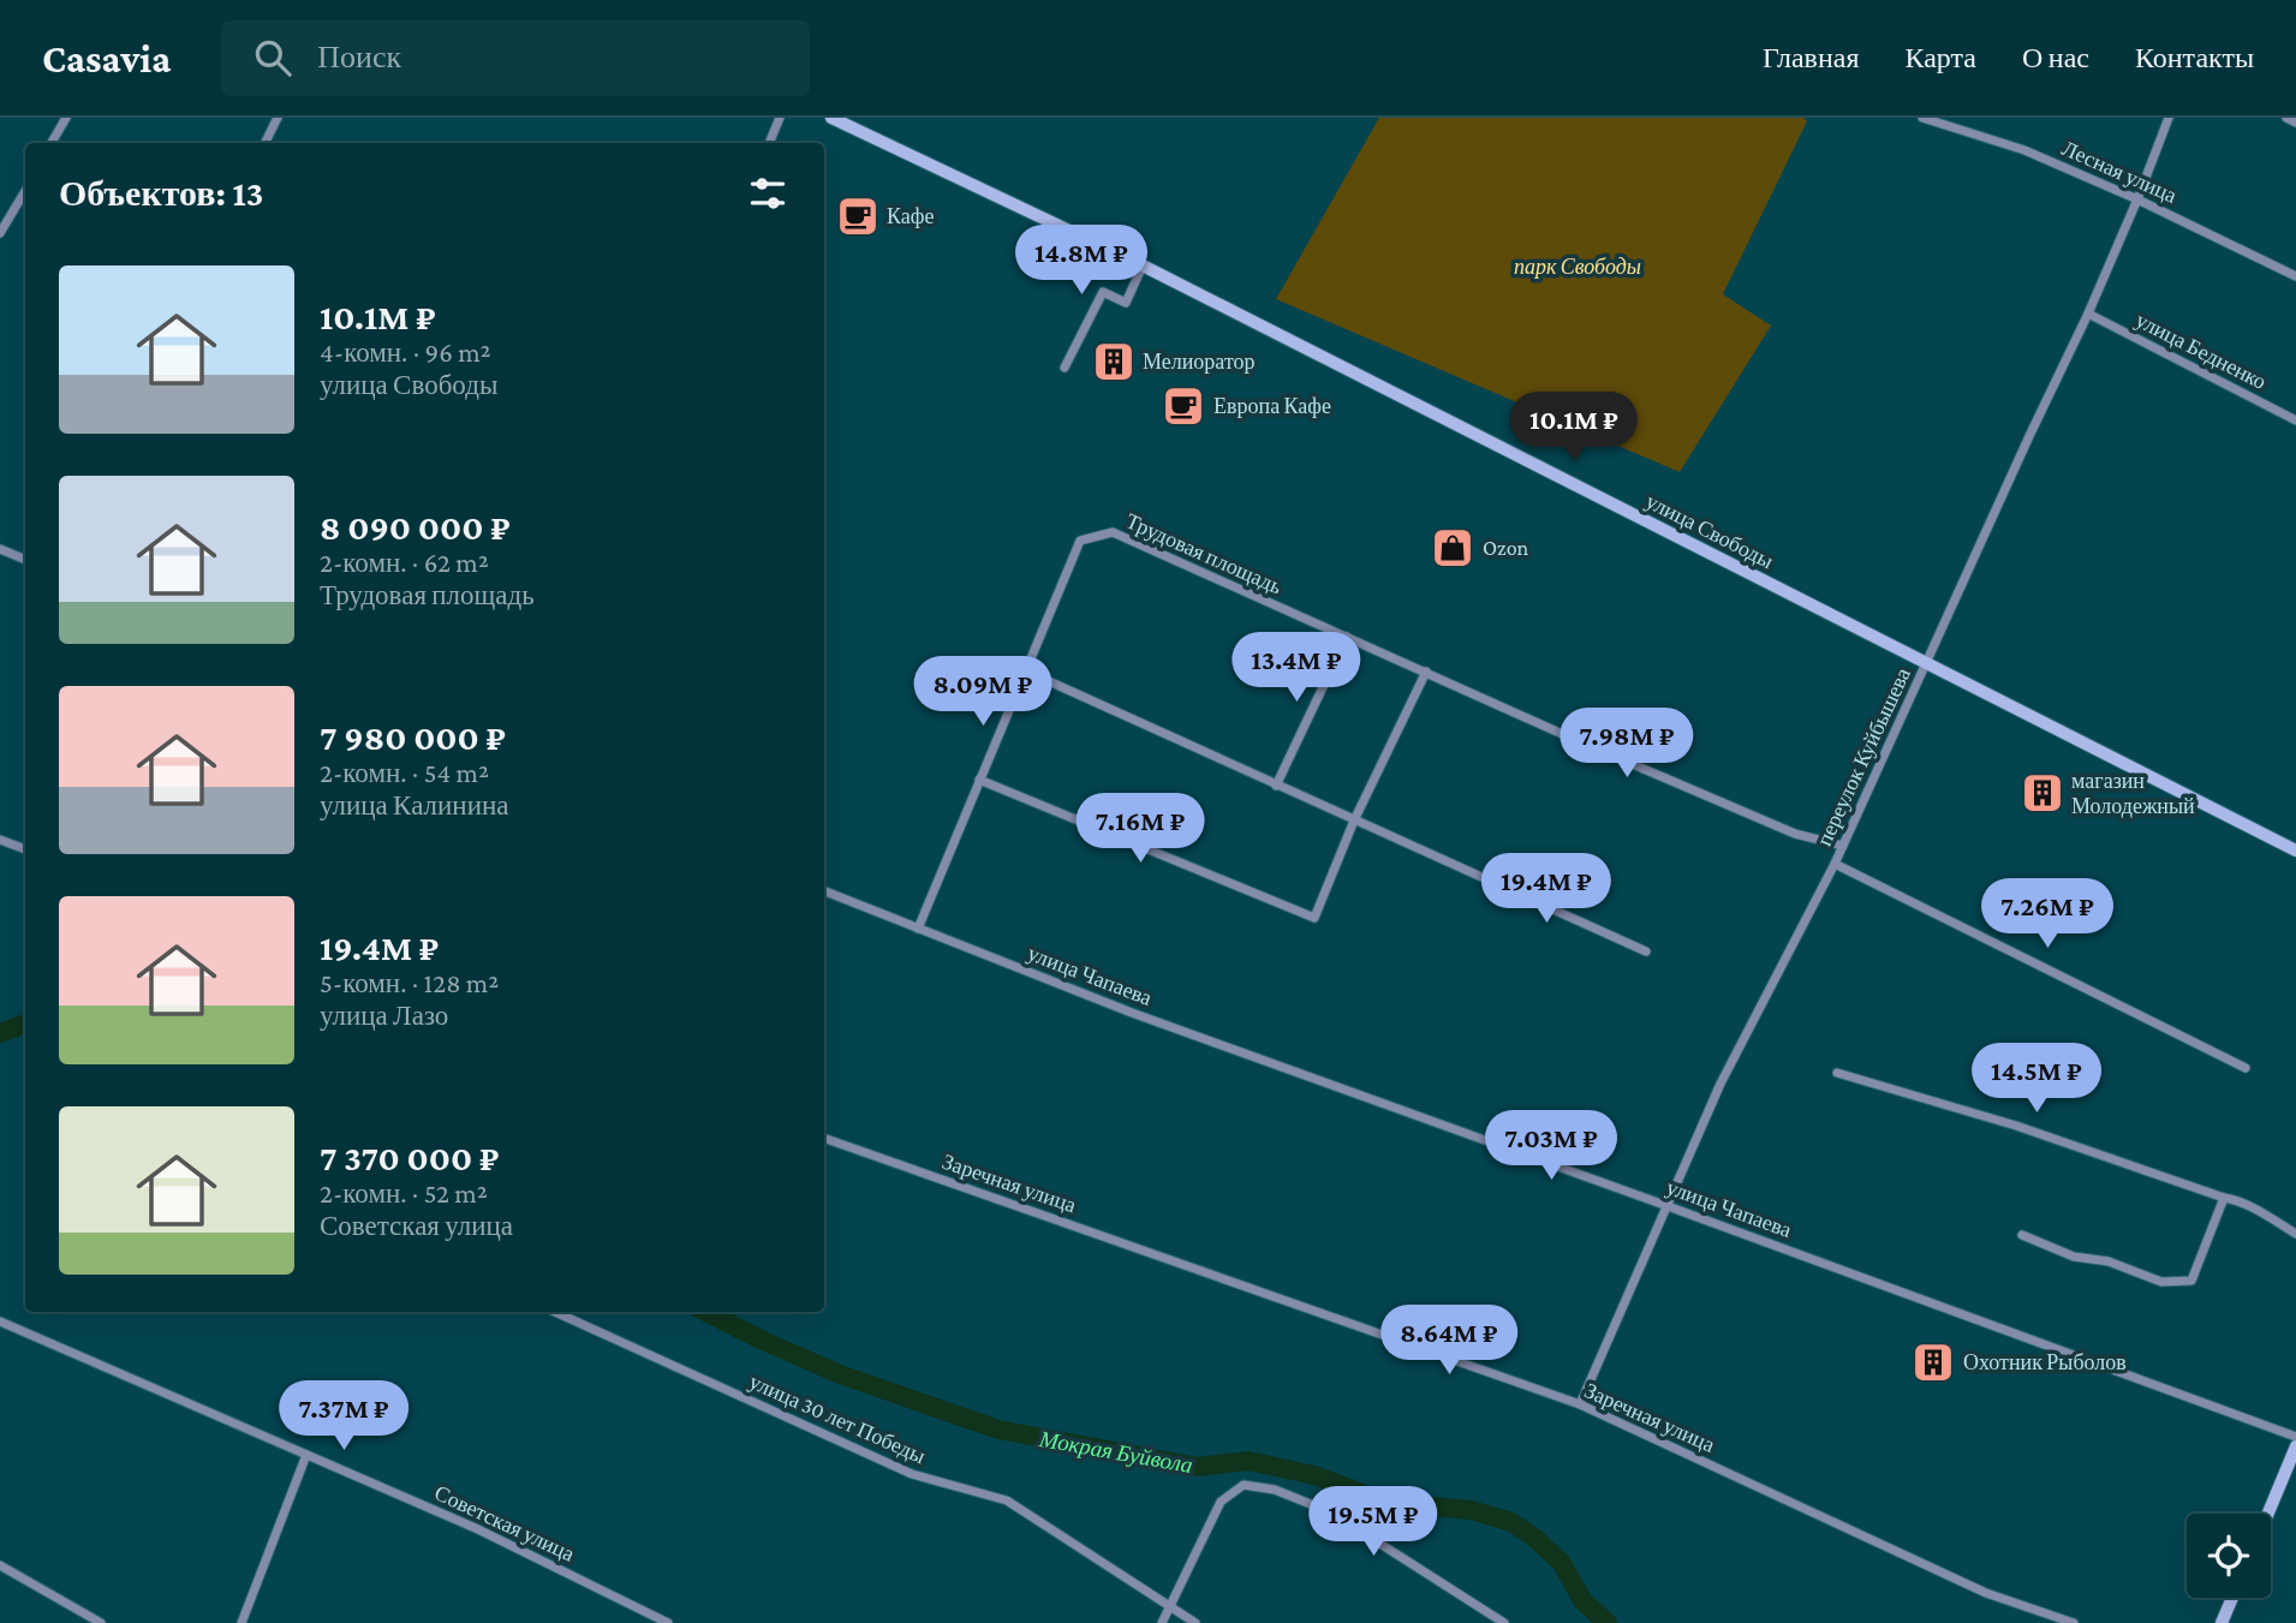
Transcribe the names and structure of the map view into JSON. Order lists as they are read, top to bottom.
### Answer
{
  "streets": {
    "main road": ["улица Свободы"],
    "street": [
      "Лесная улица",
      "улица Бедненко",
      "Трудовая площадь",
      "переулок Куйбышева",
      "улица Чапаева",
      "Заречная улица",
      "улица 30 лет Победы",
      "Советская улица"
    ]
  },
  "crossings": [
    ["Лесная улица", "переулок Куйбышева"],
    ["улица Бедненко", "переулок Куйбышева"],
    ["улица Свободы", "переулок Куйбышева"],
    ["Трудовая площадь", "переулок Куйбышева"],
    ["Трудовая площадь", "улица Чапаева"],
    ["переулок Куйбышева", "улица Чапаева"],
    ["переулок Куйбышева", "Заречная улица"]
  ],
  "water": ["Мокрая Буйвола"],
  "parks": ["парк Свободы"],
  "places": {
    "cafe": ["Кафе", "Европа Кафе"],
    "building": ["Мелиоратор", "магазин Молодежный", "Охотник Рыболов"],
    "shop": ["Ozon"]
  },
  "page": {
    "header": "Casavia",
    "search": "Поиск",
    "nav": [
      "Главная",
      "Карта",
      "О нас",
      "Контакты"
    ],
    "heading": "Объектов: 13",
    "price": [
      "14.8M ₽",
      "10.1M ₽",
      "13.4M ₽",
      "8.09M ₽",
      "7.98M ₽",
      "7.16M ₽",
      "19.4M ₽",
      "7.26M ₽",
      "14.5M ₽",
      "7.03M ₽",
      "8.64M ₽",
      "7.37M ₽",
      "19.5M ₽"
    ],
    "list": [
      {
        "name": "10.1M ₽",
        "note": "4-комн. · 96 m² · улица Свободы"
      },
      {
        "name": "8 090 000 ₽",
        "note": "2-комн. · 62 m² · Трудовая площадь"
      },
      {
        "name": "7 980 000 ₽",
        "note": "2-комн. · 54 m² · улица Калинина"
      },
      {
        "name": "19.4M ₽",
        "note": "5-комн. · 128 m² · улица Лазо"
      },
      {
        "name": "7 370 000 ₽",
        "note": "2-комн. · 52 m² · Советская улица"
      }
    ]
  }
}
